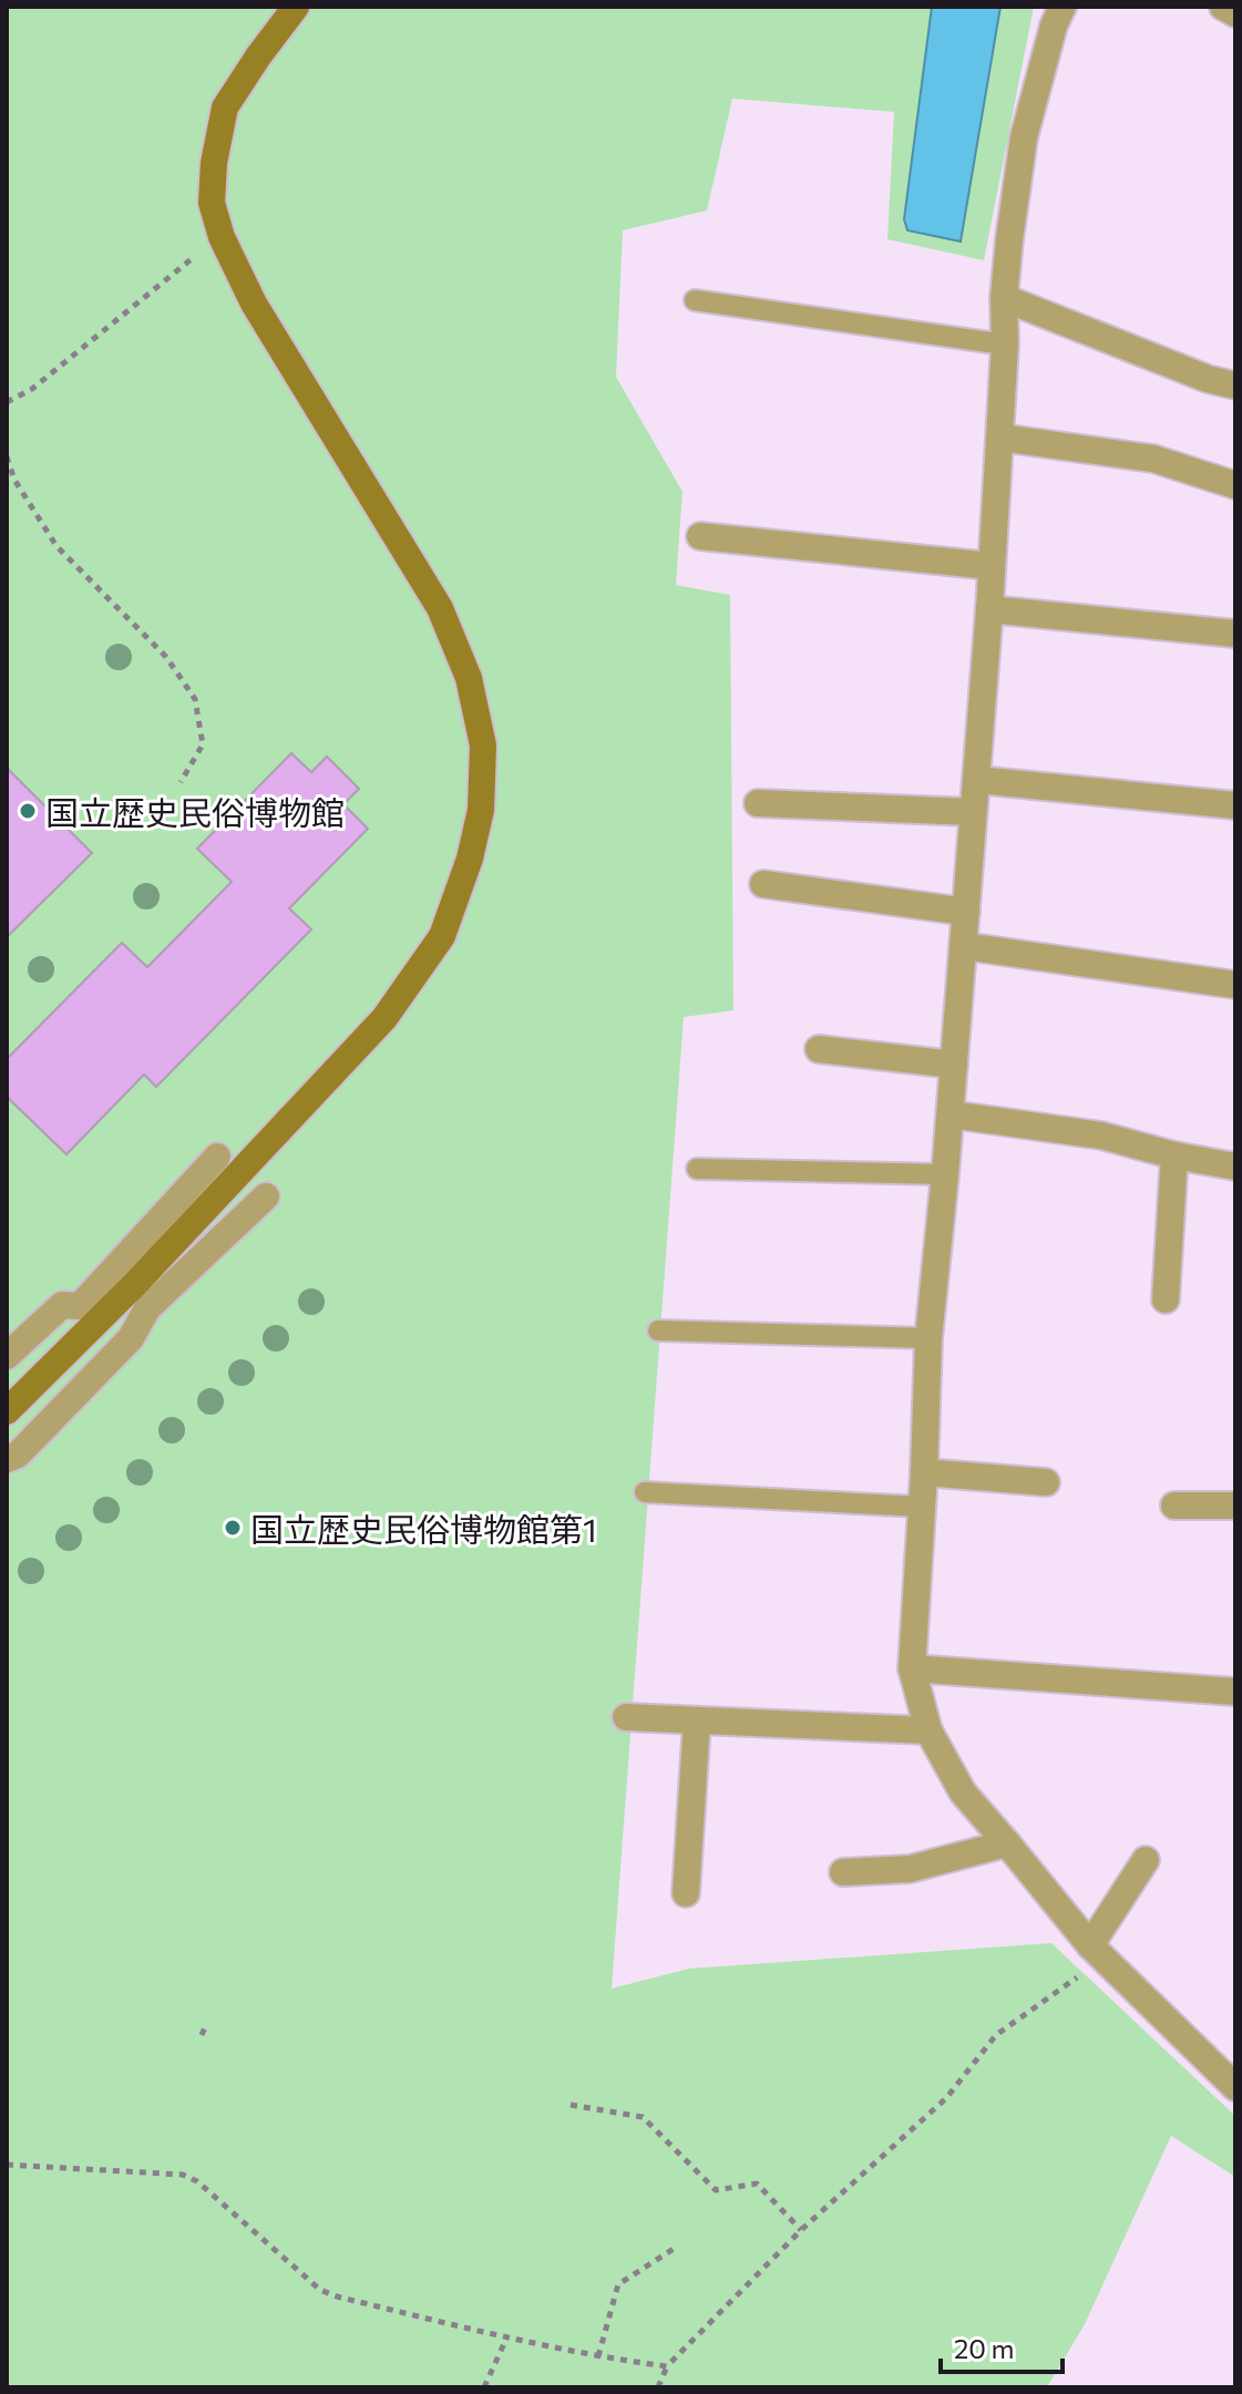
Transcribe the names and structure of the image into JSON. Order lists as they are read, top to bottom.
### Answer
{
  "places": ["国立歴史民俗博物館", "国立歴史民俗博物館第1"],
  "scale_bar": "20 m"
}
